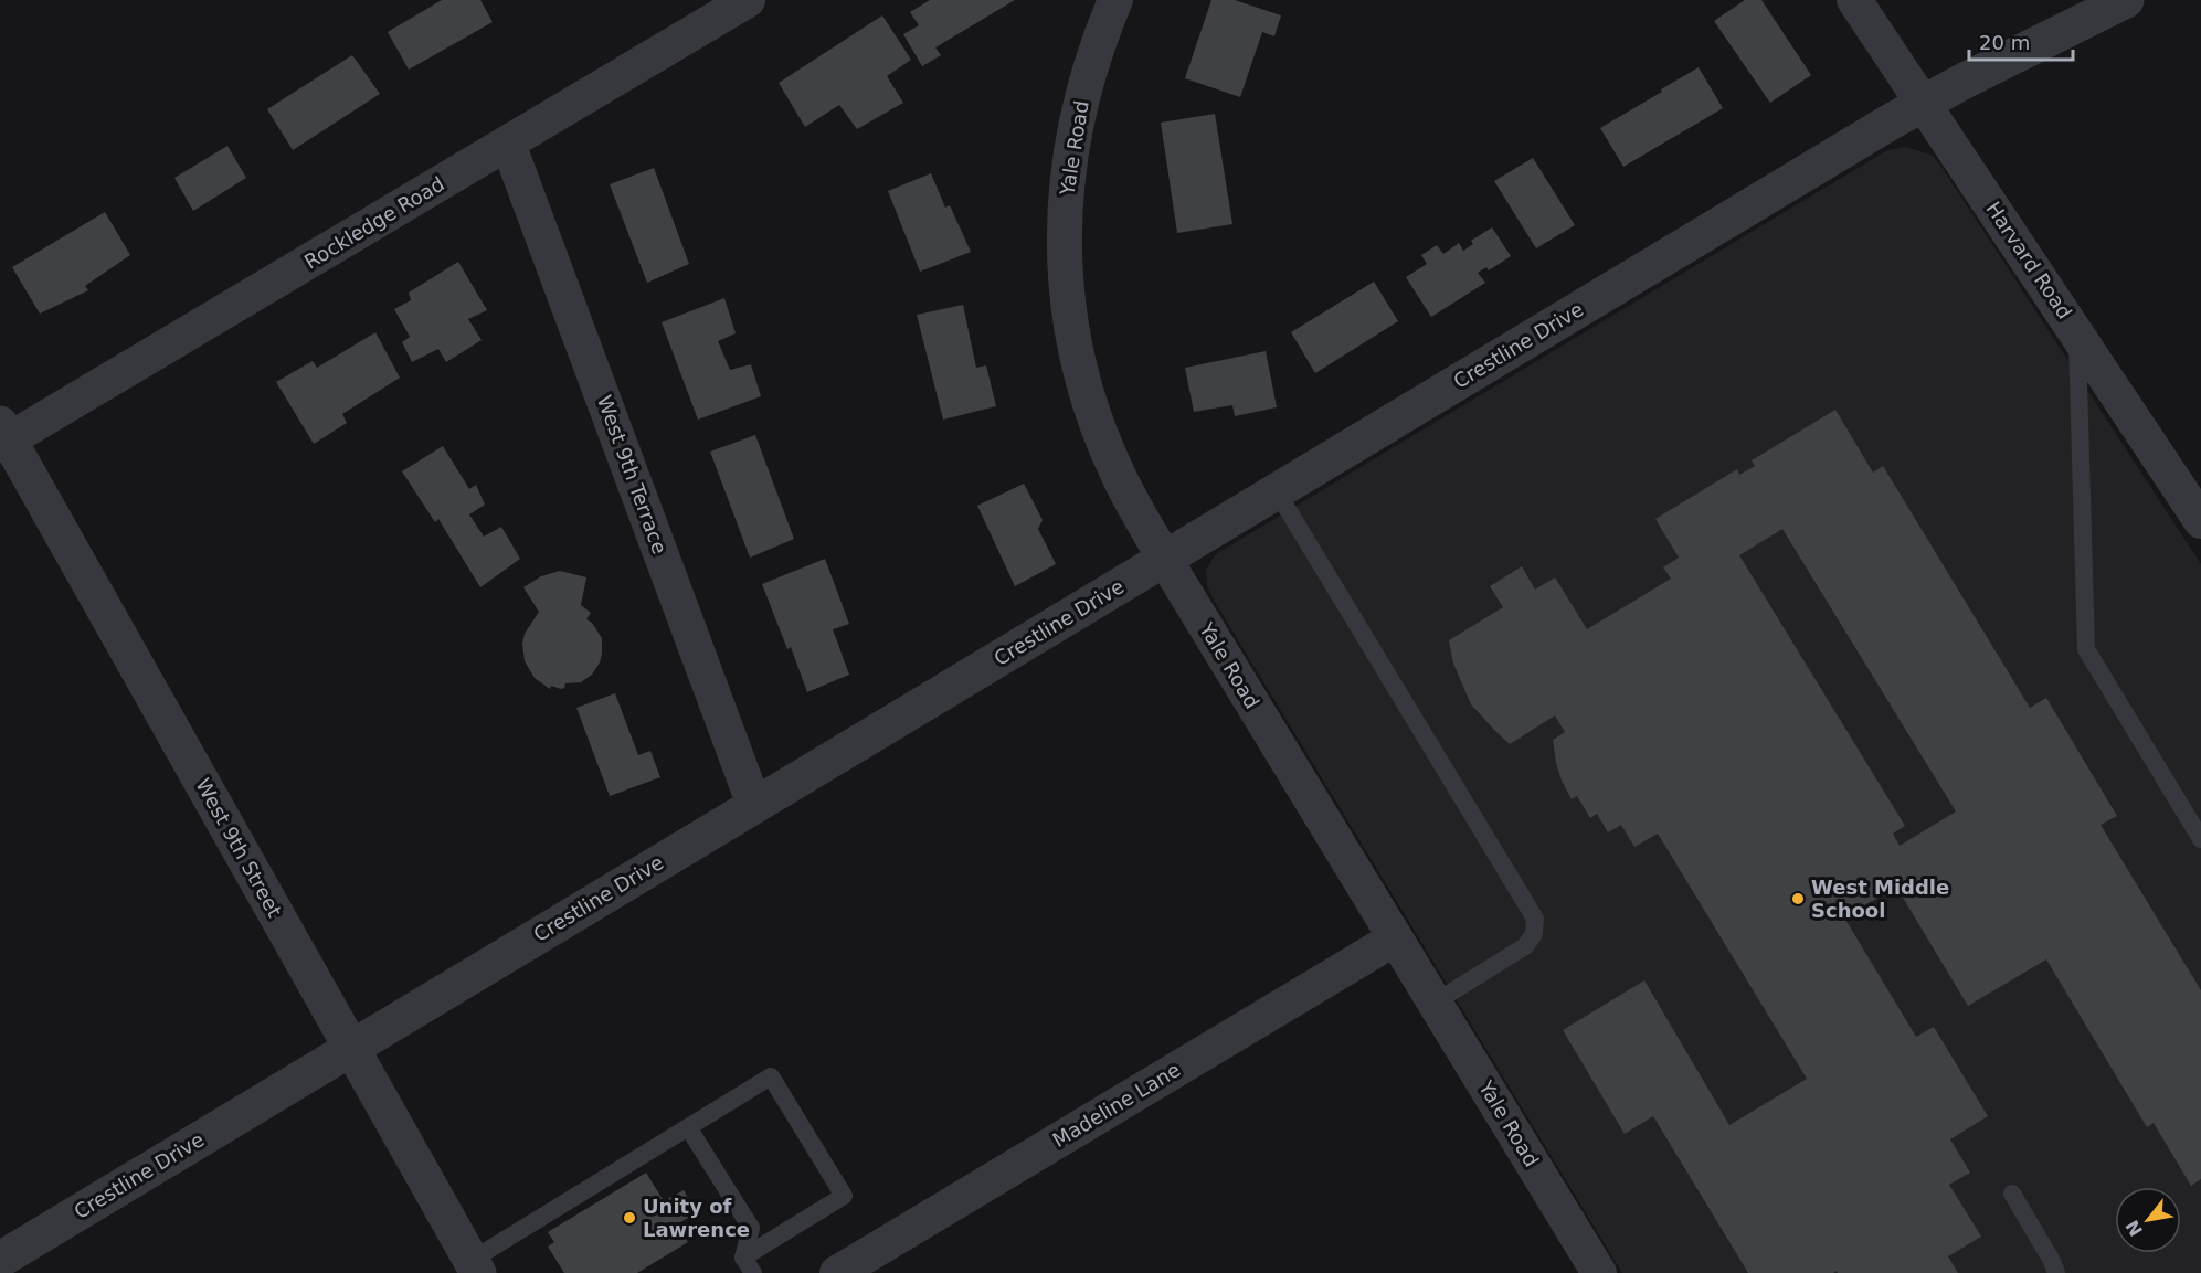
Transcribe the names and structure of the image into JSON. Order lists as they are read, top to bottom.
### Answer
{
  "streets": {
    "street": [
      "Yale Road",
      "Rockledge Road",
      "Harvard Road",
      "Crestline Drive",
      "West 9th Terrace",
      "West 9th Street",
      "Madeline Lane"
    ]
  },
  "crossings": [
    ["Yale Road", "Crestline Drive"],
    ["Yale Road", "Madeline Lane"],
    ["Rockledge Road", "West 9th Terrace"],
    ["Rockledge Road", "West 9th Street"],
    ["Harvard Road", "Crestline Drive"],
    ["Crestline Drive", "West 9th Terrace"],
    ["Crestline Drive", "West 9th Street"]
  ],
  "places": ["West Middle School", "Unity of Lawrence"],
  "scale_bar": "20 m",
  "north": "bottom left"
}
